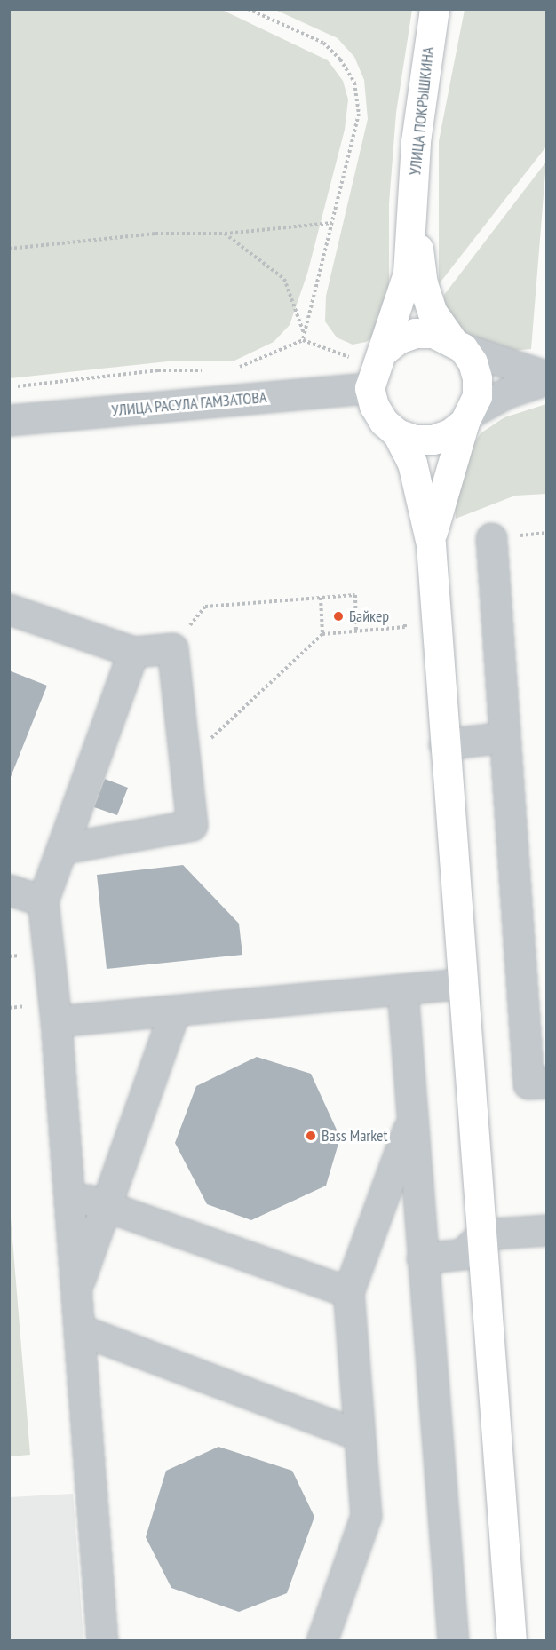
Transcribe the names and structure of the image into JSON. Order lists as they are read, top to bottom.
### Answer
{
  "streets": {
    "main road": ["УЛИЦА ПОКРЫШКИНА"],
    "street": ["УЛИЦА РАСУЛА ГАМЗАТОВА"]
  },
  "crossings": [
    ["УЛИЦА ПОКРЫШКИНА", "УЛИЦА РАСУЛА ГАМЗАТОВА"]
  ],
  "places": ["Байкер", "Bass Market"]
}
